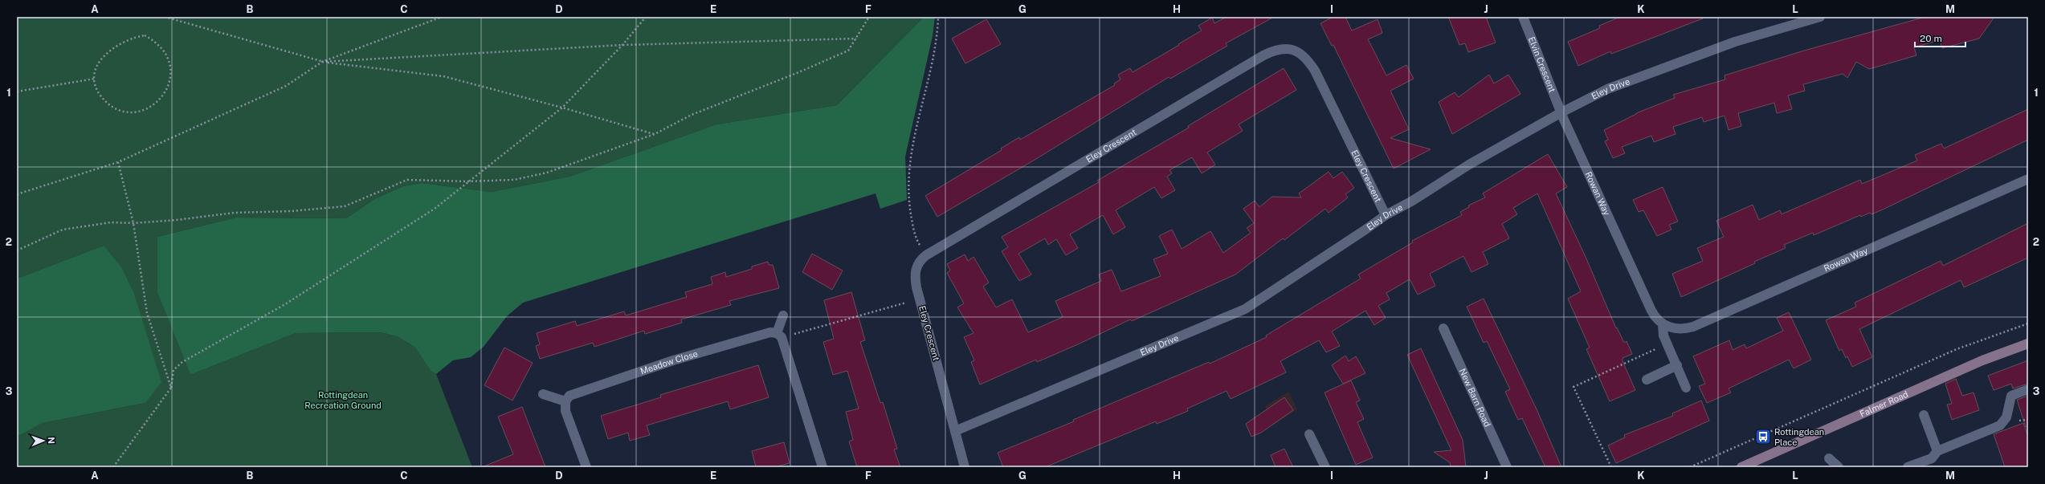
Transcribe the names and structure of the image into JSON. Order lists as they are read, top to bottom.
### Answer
{
  "streets": {
    "main road": ["Falmer Road"],
    "street": [
      "Elvin Crescent",
      "Eley Drive",
      "Eley Crescent",
      "Rowan Way",
      "Meadow Close",
      "New Barn Road"
    ]
  },
  "crossings": [
    ["Elvin Crescent", "Eley Drive"],
    ["Elvin Crescent", "Rowan Way"],
    ["Eley Drive", "Eley Crescent"],
    ["Eley Drive", "Rowan Way"]
  ],
  "parks": ["Rottingdean Recreation Ground"],
  "places": {
    "bus stop": ["Rottingdean Place"]
  },
  "scale_bar": "20 m",
  "north": "right",
  "grid": {
    "columns": [
      "A",
      "B",
      "C",
      "D",
      "E",
      "F",
      "G",
      "H",
      "I",
      "J",
      "K",
      "L",
      "M"
    ],
    "rows": ["1", "2", "3"]
  }
}
